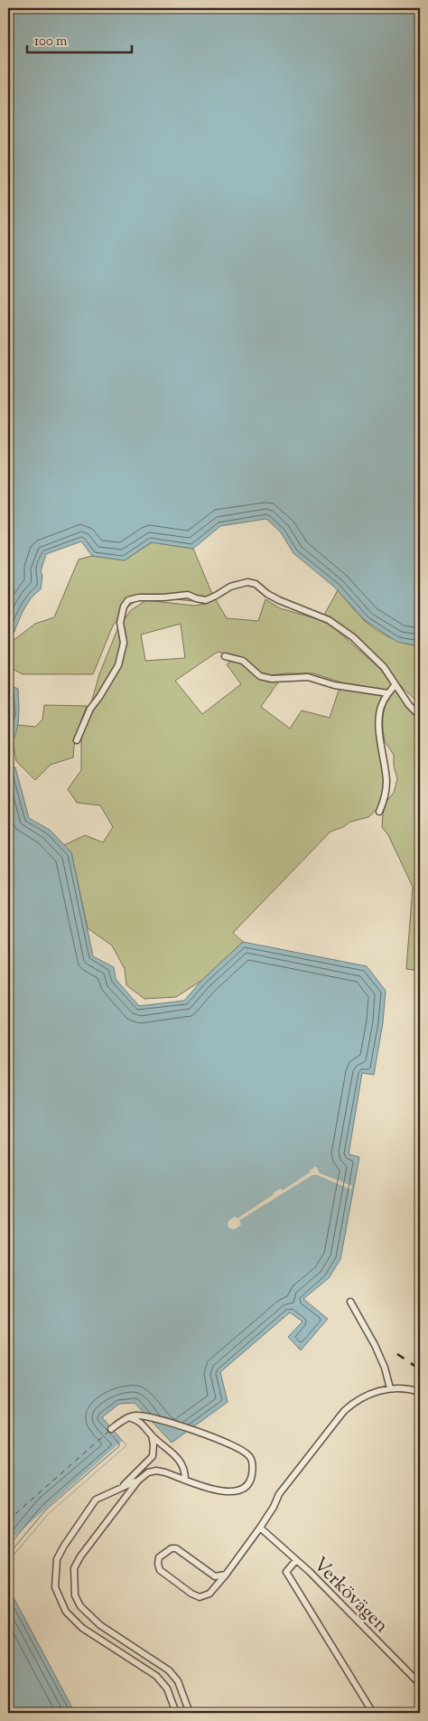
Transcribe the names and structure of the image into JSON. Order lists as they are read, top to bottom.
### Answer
{
  "streets": {
    "street": ["Verkövägen"]
  },
  "scale_bar": "100 m"
}
